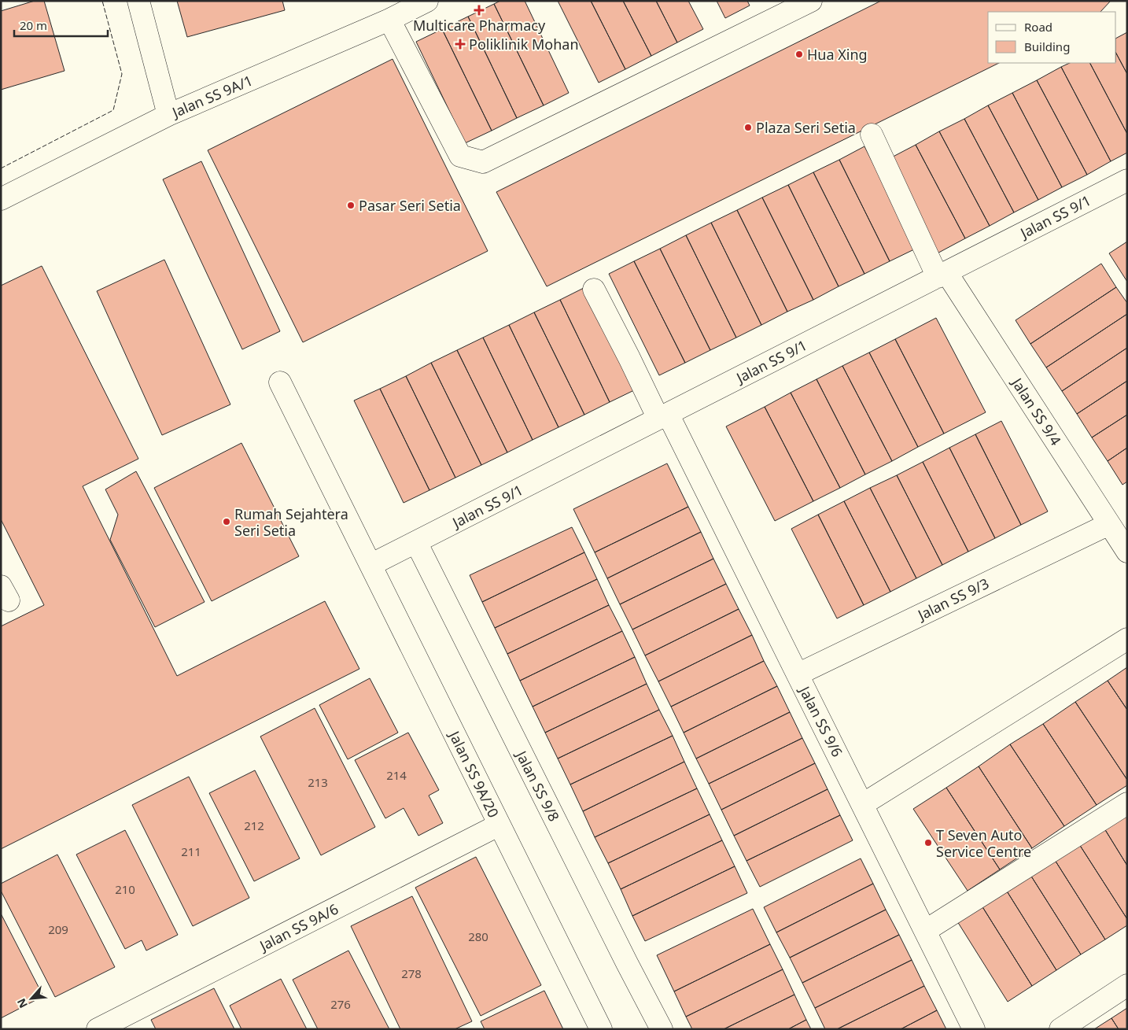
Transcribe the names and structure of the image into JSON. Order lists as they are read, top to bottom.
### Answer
{
  "streets": {
    "street": [
      "Jalan SS 9A/1",
      "Jalan SS 9/1",
      "Jalan SS 9/4",
      "Jalan SS 9/3",
      "Jalan SS 9/6",
      "Jalan SS 9A/20",
      "Jalan SS 9/8",
      "Jalan SS 9A/6"
    ]
  },
  "crossings": [
    ["Jalan SS 9/1", "Jalan SS 9/4"],
    ["Jalan SS 9/1", "Jalan SS 9/6"],
    ["Jalan SS 9/1", "Jalan SS 9/8"],
    ["Jalan SS 9/4", "Jalan SS 9/3"],
    ["Jalan SS 9/3", "Jalan SS 9/6"],
    ["Jalan SS 9A/20", "Jalan SS 9A/6"]
  ],
  "places": {
    "health": ["Multicare Pharmacy", "Poliklinik Mohan"],
    "other": [
      "Hua Xing",
      "Plaza Seri Setia",
      "Pasar Seri Setia",
      "Rumah Sejahtera Seri Setia",
      "T Seven Auto Service Centre"
    ]
  },
  "house_numbers": [
    "214",
    "213",
    "212",
    "211",
    "210",
    "209",
    "280",
    "278",
    "276"
  ],
  "legend": ["Road", "Building"],
  "scale_bar": "20 m",
  "north": "bottom left"
}
